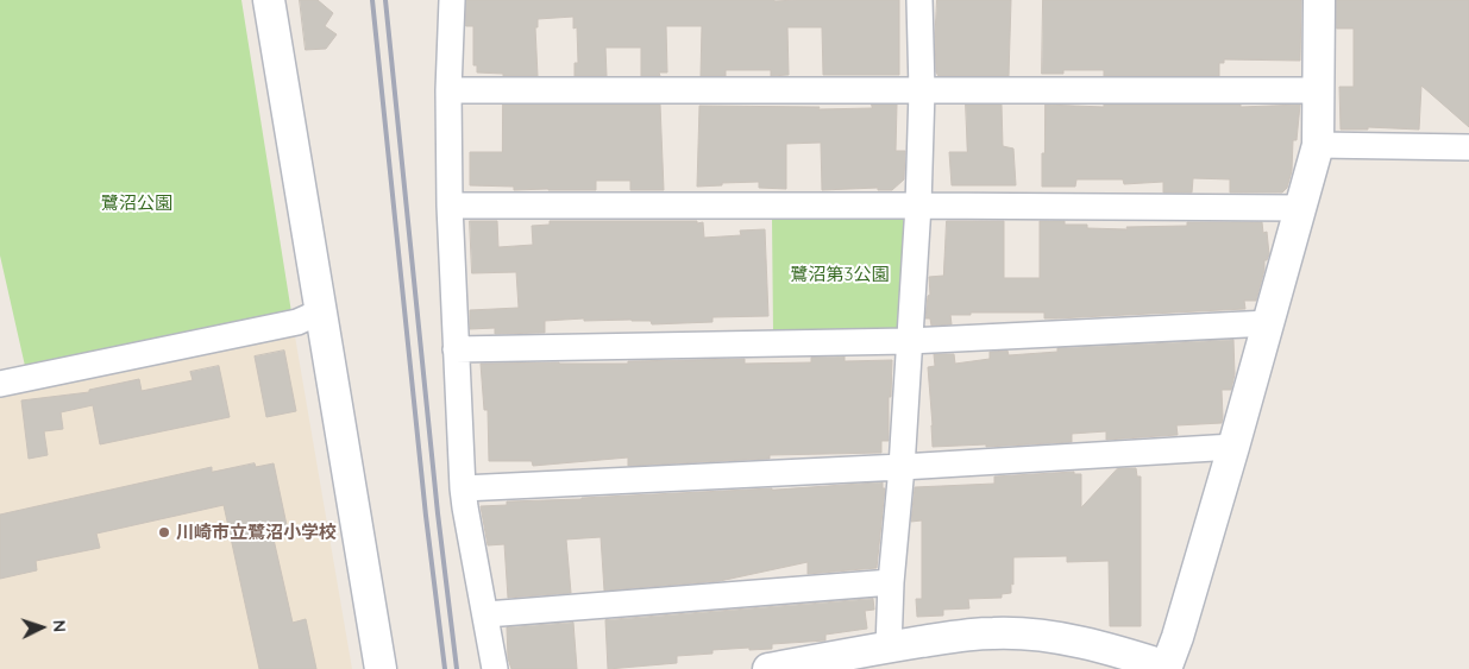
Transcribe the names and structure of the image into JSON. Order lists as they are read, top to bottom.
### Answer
{
  "parks": ["鷺沼公園", "鷺沼第3公園"],
  "places": ["川崎市立鷺沼小学校"],
  "north": "right"
}
